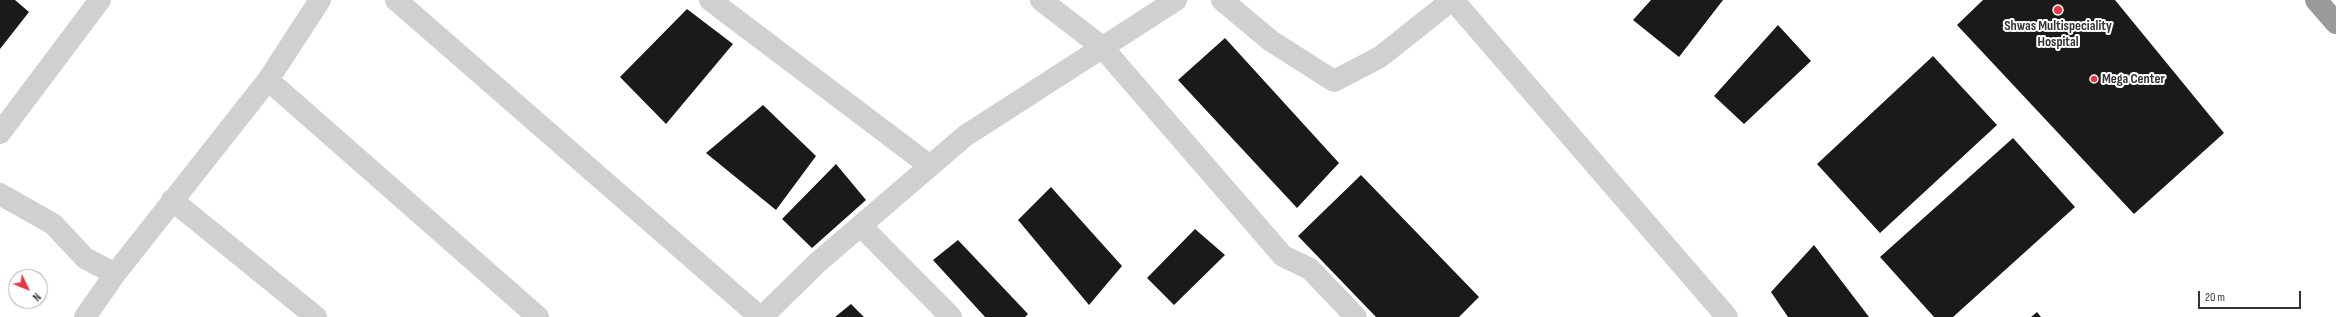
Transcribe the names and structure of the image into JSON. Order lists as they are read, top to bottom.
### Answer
{
  "places": ["Shwas Multispeciality Hospital", "Mega Center"],
  "scale_bar": "20 m",
  "north": "bottom right"
}
